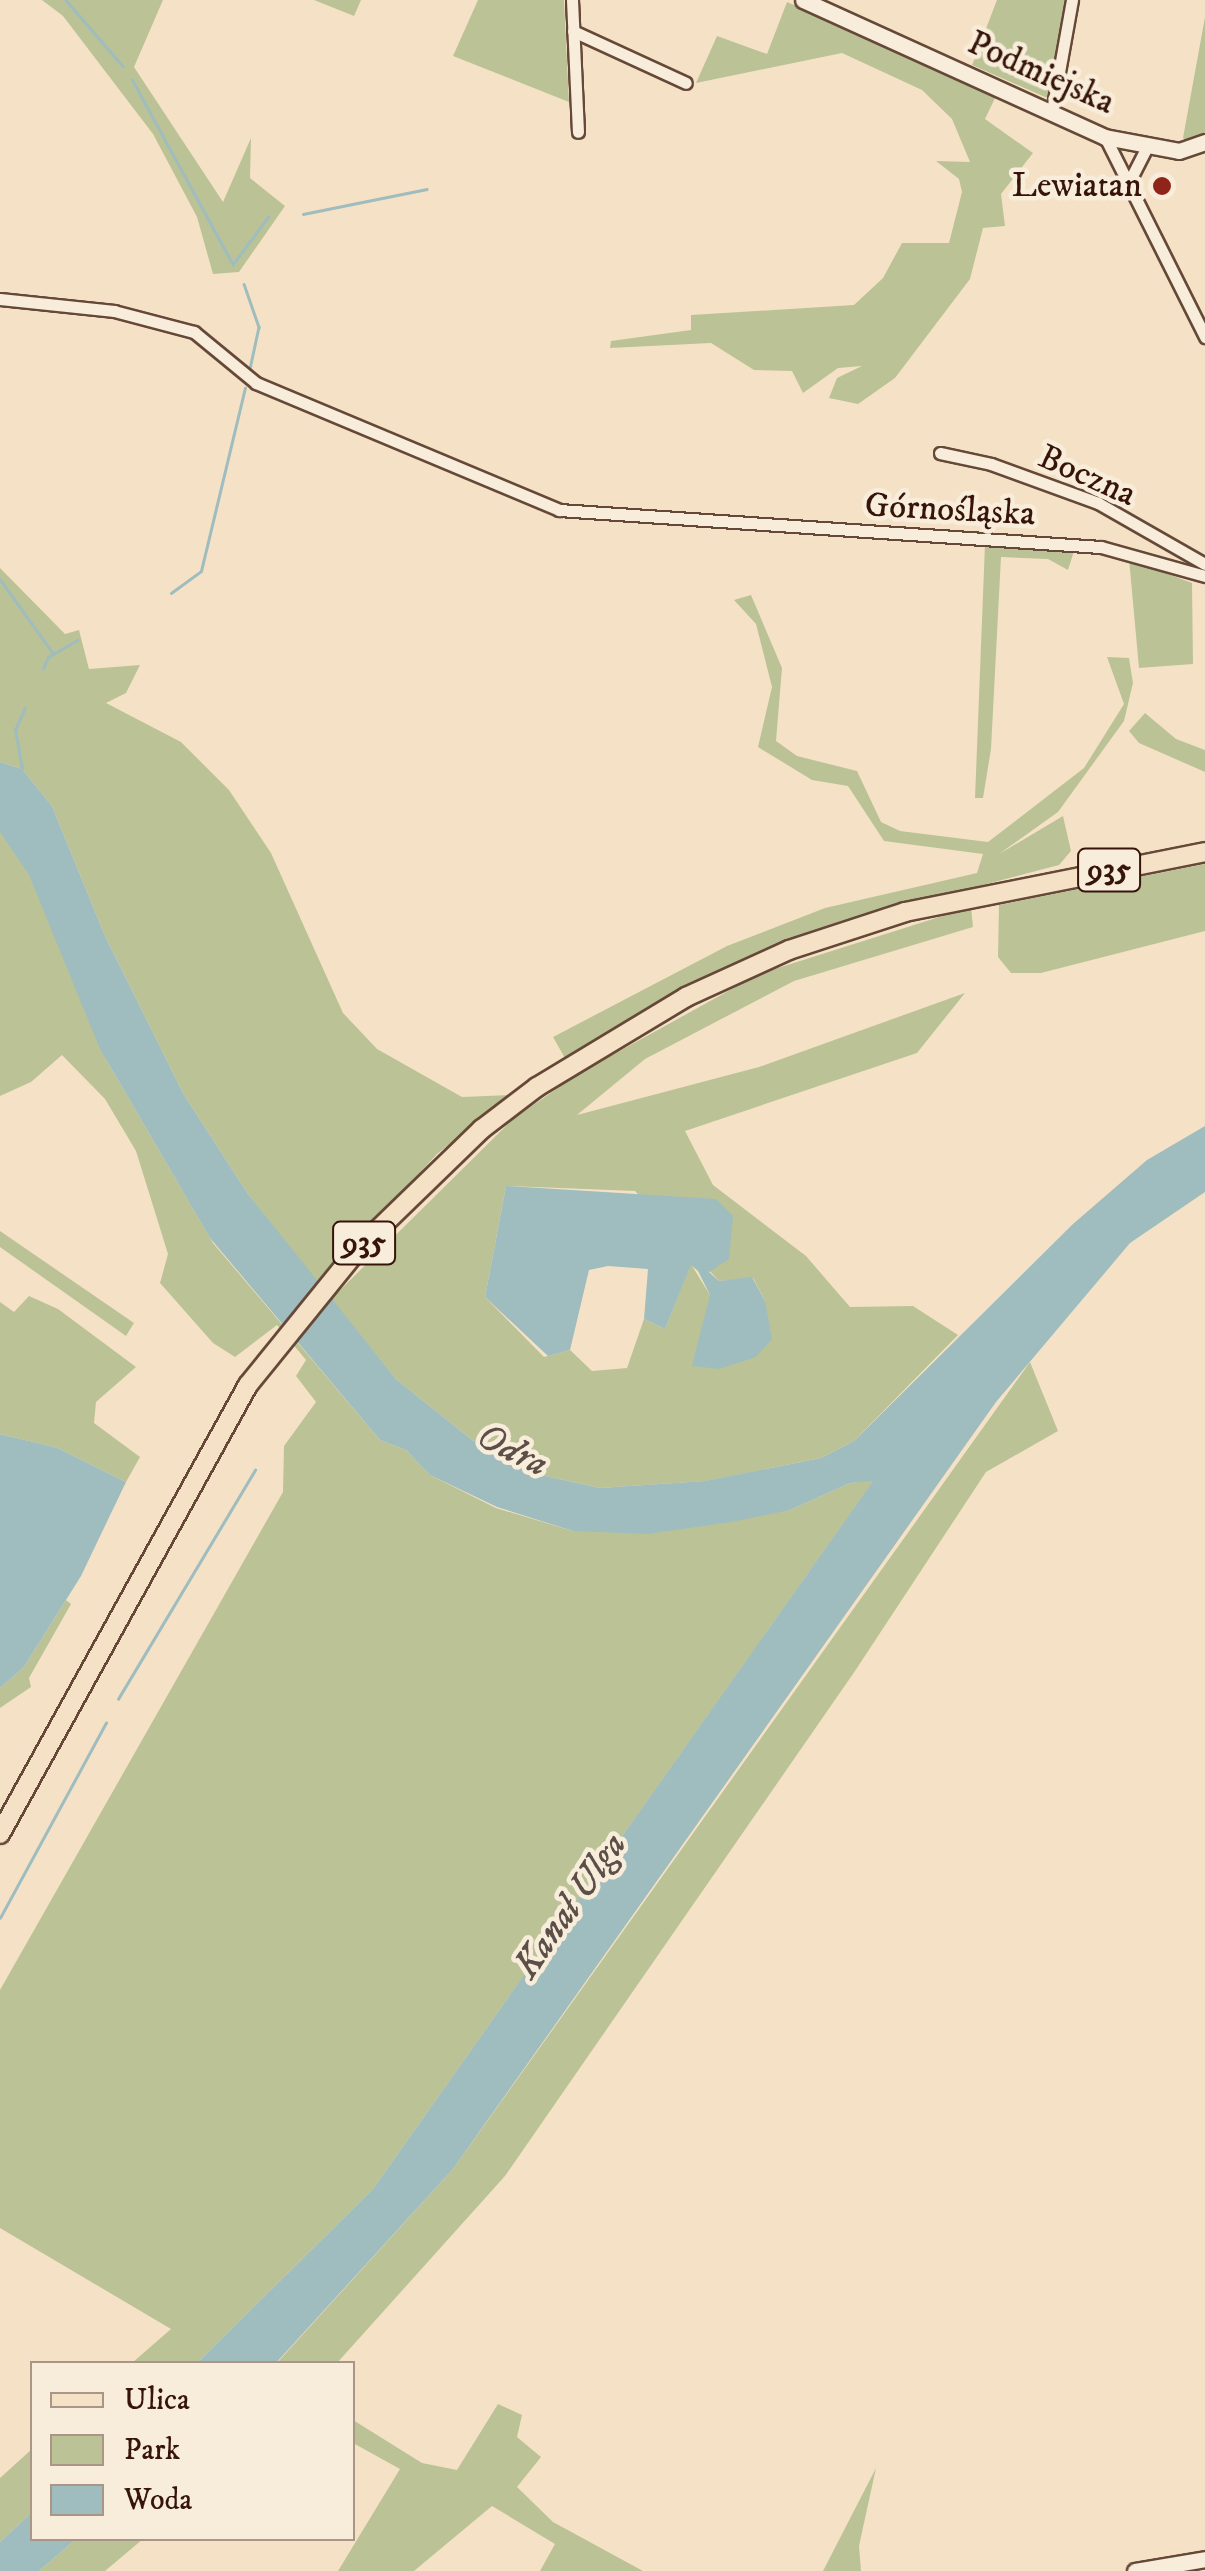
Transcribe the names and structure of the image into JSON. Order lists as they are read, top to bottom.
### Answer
{
  "streets": {
    "main road": ["935"],
    "street": ["Podmiejska", "Boczna", "Górnośląska"]
  },
  "water": ["Odra", "Kanał Ulga"],
  "places": ["Lewiatan"],
  "legend": ["Ulica", "Park", "Woda"]
}
